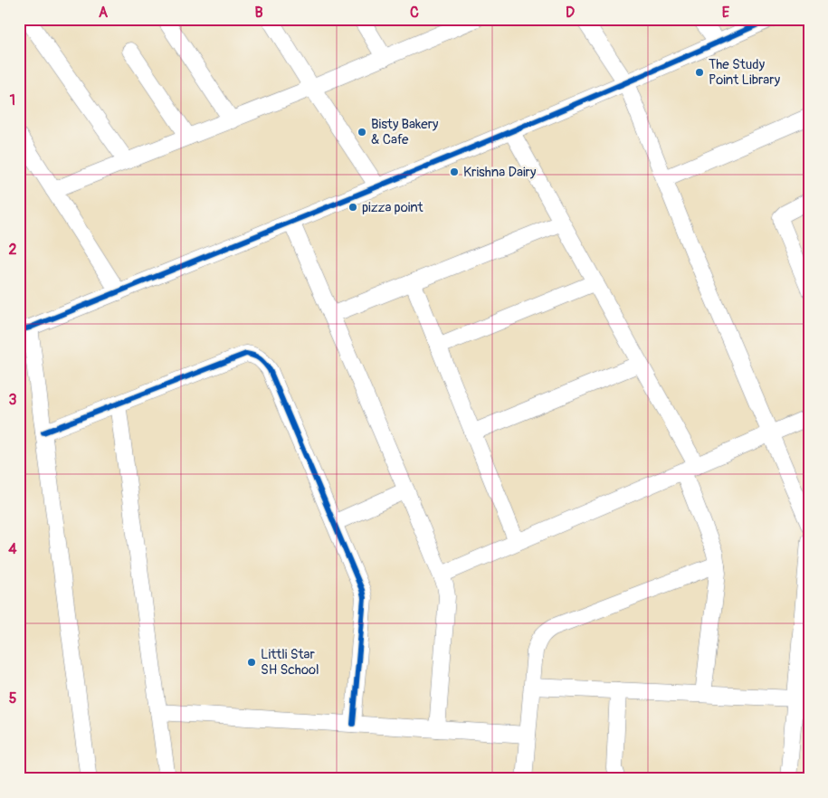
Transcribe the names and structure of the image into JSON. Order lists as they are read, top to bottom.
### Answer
{
  "places": [
    "The Study Point Library",
    "Bisty Bakery & Cafe",
    "Krishna Dairy",
    "pizza point",
    "Littli Star SH School"
  ],
  "grid": {
    "columns": [
      "A",
      "B",
      "C",
      "D",
      "E"
    ],
    "rows": [
      "1",
      "2",
      "3",
      "4",
      "5"
    ]
  }
}
